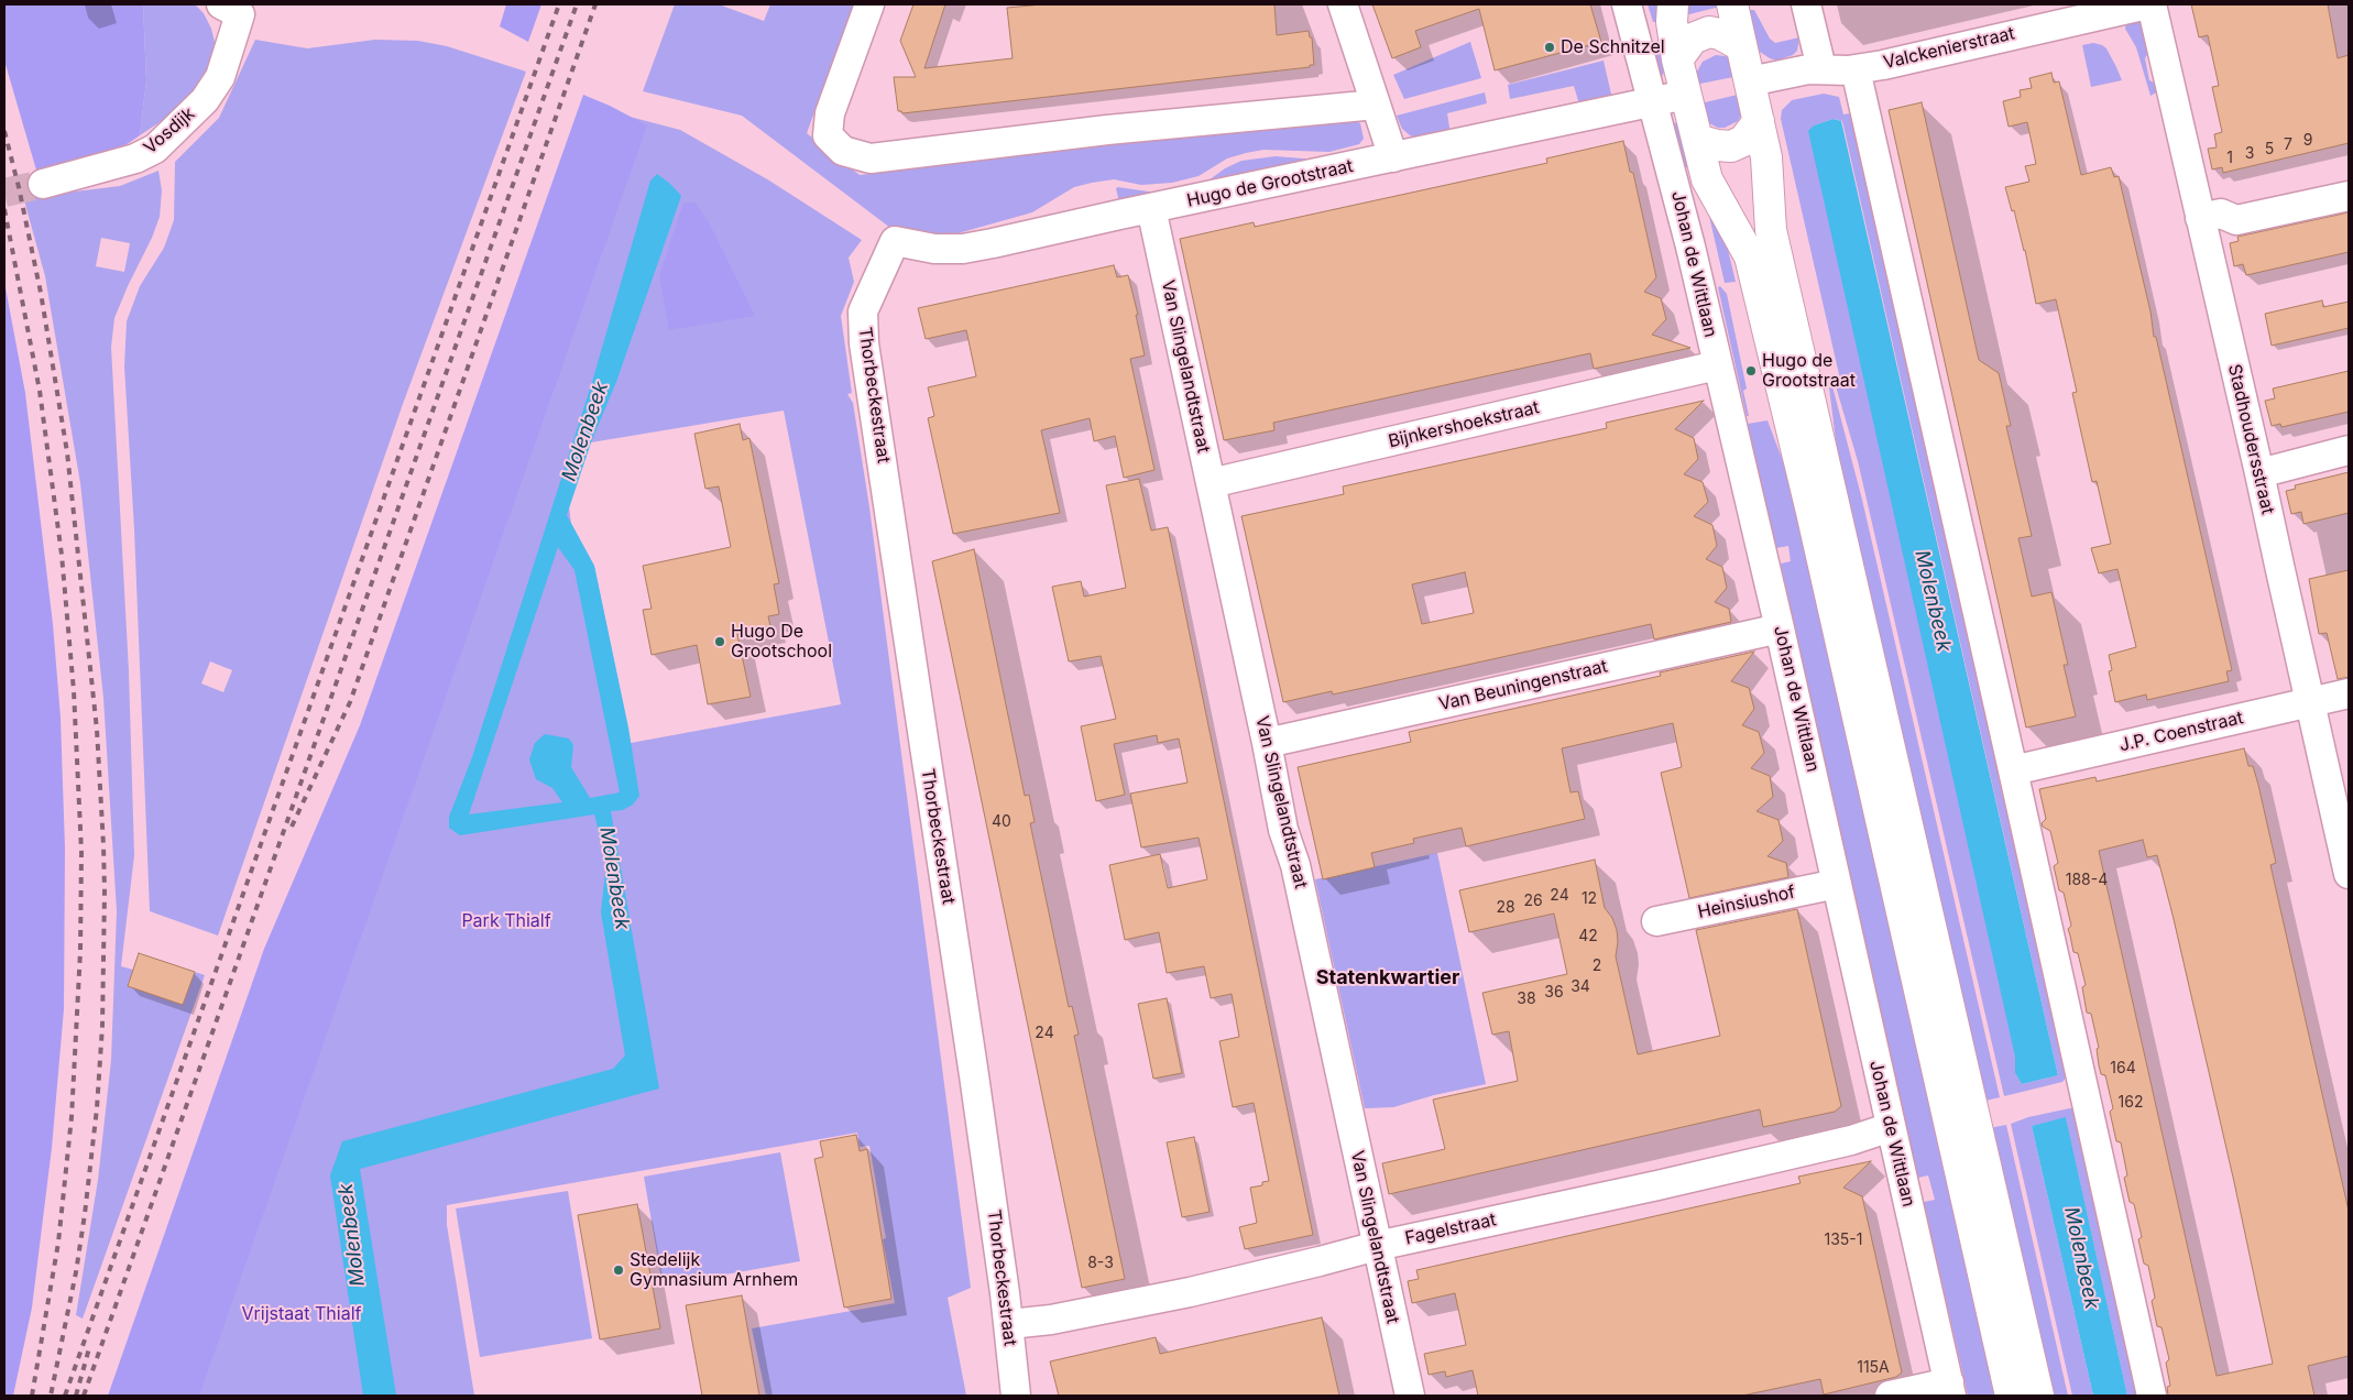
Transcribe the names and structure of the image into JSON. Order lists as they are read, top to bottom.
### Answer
{
  "streets": {
    "main road": ["Johan de Wittlaan"],
    "street": [
      "Valckenierstraat",
      "Vosdijk",
      "Hugo de Grootstraat",
      "Van Slingelandtstraat",
      "Thorbeckestraat",
      "Bijnkershoekstraat",
      "Stadhoudersstraat",
      "Van Beuningenstraat",
      "J.P. Coenstraat",
      "Heinsiushof",
      "Fagelstraat"
    ]
  },
  "crossings": [
    ["Hugo de Grootstraat", "Johan de Wittlaan"],
    ["Hugo de Grootstraat", "Van Slingelandtstraat"],
    ["Hugo de Grootstraat", "Thorbeckestraat"],
    ["Johan de Wittlaan", "Bijnkershoekstraat"],
    ["Johan de Wittlaan", "Van Beuningenstraat"],
    ["Johan de Wittlaan", "Heinsiushof"],
    ["Johan de Wittlaan", "Fagelstraat"],
    ["Van Slingelandtstraat", "Bijnkershoekstraat"],
    ["Van Slingelandtstraat", "Van Beuningenstraat"],
    ["Van Slingelandtstraat", "Fagelstraat"],
    ["Thorbeckestraat", "Fagelstraat"],
    ["Stadhoudersstraat", "J.P. Coenstraat"]
  ],
  "districts": ["Statenkwartier"],
  "water": ["Molenbeek"],
  "parks": ["Park Thialf", "Vrijstaat Thialf"],
  "places": [
    "De Schnitzel",
    "Hugo de Grootstraat",
    "Hugo De Grootschool",
    "Stedelijk Gymnasium Arnhem"
  ],
  "house_numbers": [
    "9",
    "7",
    "5",
    "3",
    "1",
    "40",
    "188-4",
    "24",
    "12",
    "26",
    "28",
    "42",
    "2",
    "34",
    "36",
    "38",
    "24",
    "164",
    "162",
    "135-1",
    "8-3",
    "115A"
  ]
}
